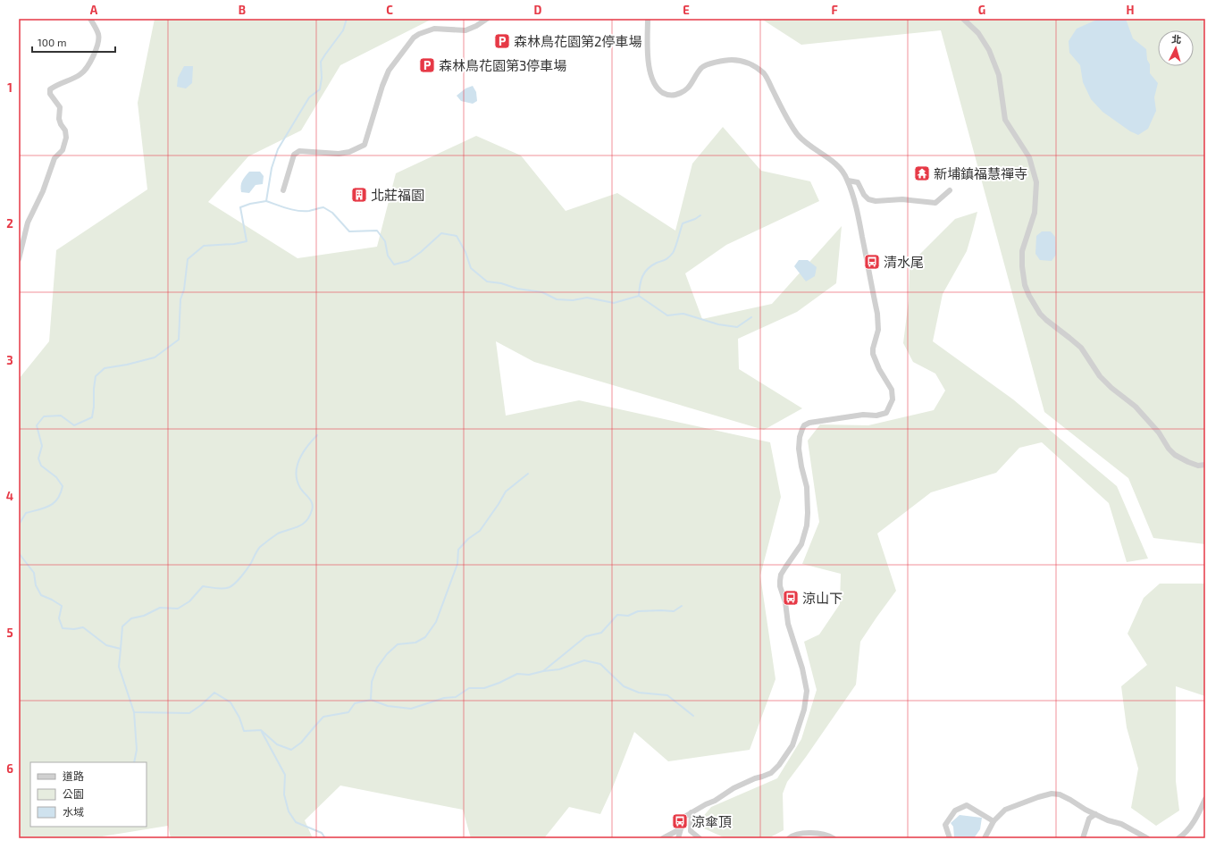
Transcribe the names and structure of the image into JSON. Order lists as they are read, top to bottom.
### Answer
{
  "places": {
    "parking": ["森林鳥花園第2停車場", "森林鳥花園第3停車場"],
    "temple": ["新埔鎮福慧禪寺"],
    "building": ["北莊福園"],
    "bus stop": ["清水尾", "涼山下", "涼傘頂"]
  },
  "legend": ["道路", "公園", "水域"],
  "scale_bar": "100 m",
  "north": "top",
  "grid": {
    "columns": [
      "A",
      "B",
      "C",
      "D",
      "E",
      "F",
      "G",
      "H"
    ],
    "rows": [
      "1",
      "2",
      "3",
      "4",
      "5",
      "6"
    ]
  }
}
